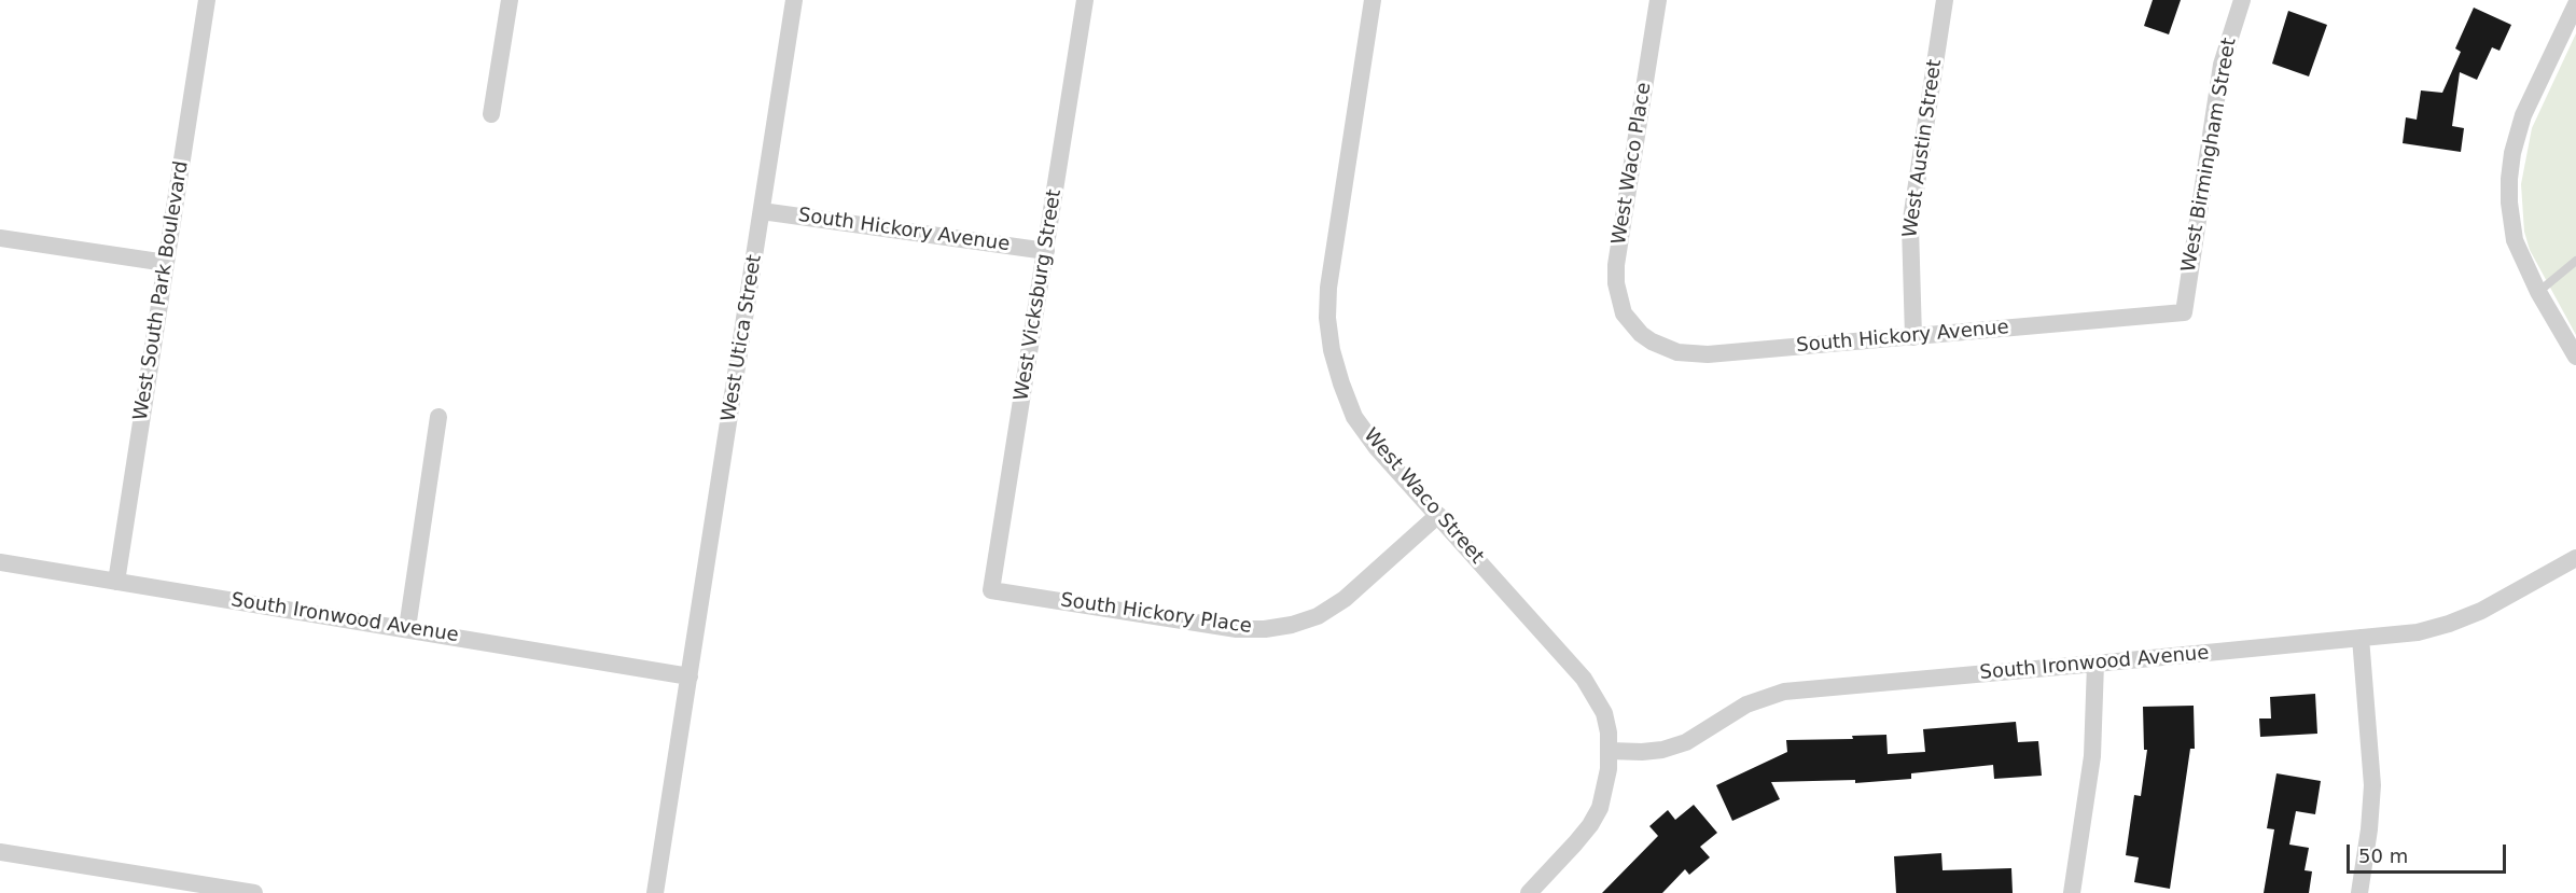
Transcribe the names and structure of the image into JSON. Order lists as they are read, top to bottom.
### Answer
{
  "streets": {
    "street": [
      "West Austin Street",
      "West Birmingham Street",
      "West Waco Place",
      "South Hickory Avenue",
      "West South Park Boulevard",
      "West Vicksburg Street",
      "West Utica Street",
      "West Waco Street",
      "South Hickory Place",
      "South Ironwood Avenue"
    ]
  },
  "crossings": [
    ["West Austin Street", "South Hickory Avenue"],
    ["West Birmingham Street", "South Hickory Avenue"],
    ["West Waco Place", "South Hickory Avenue"],
    ["South Hickory Avenue", "West Vicksburg Street"],
    ["South Hickory Avenue", "West Utica Street"],
    ["West South Park Boulevard", "South Ironwood Avenue"],
    ["West Vicksburg Street", "South Hickory Place"],
    ["West Utica Street", "South Ironwood Avenue"],
    ["West Waco Street", "South Hickory Place"],
    ["West Waco Street", "South Ironwood Avenue"]
  ],
  "scale_bar": "50 m"
}
